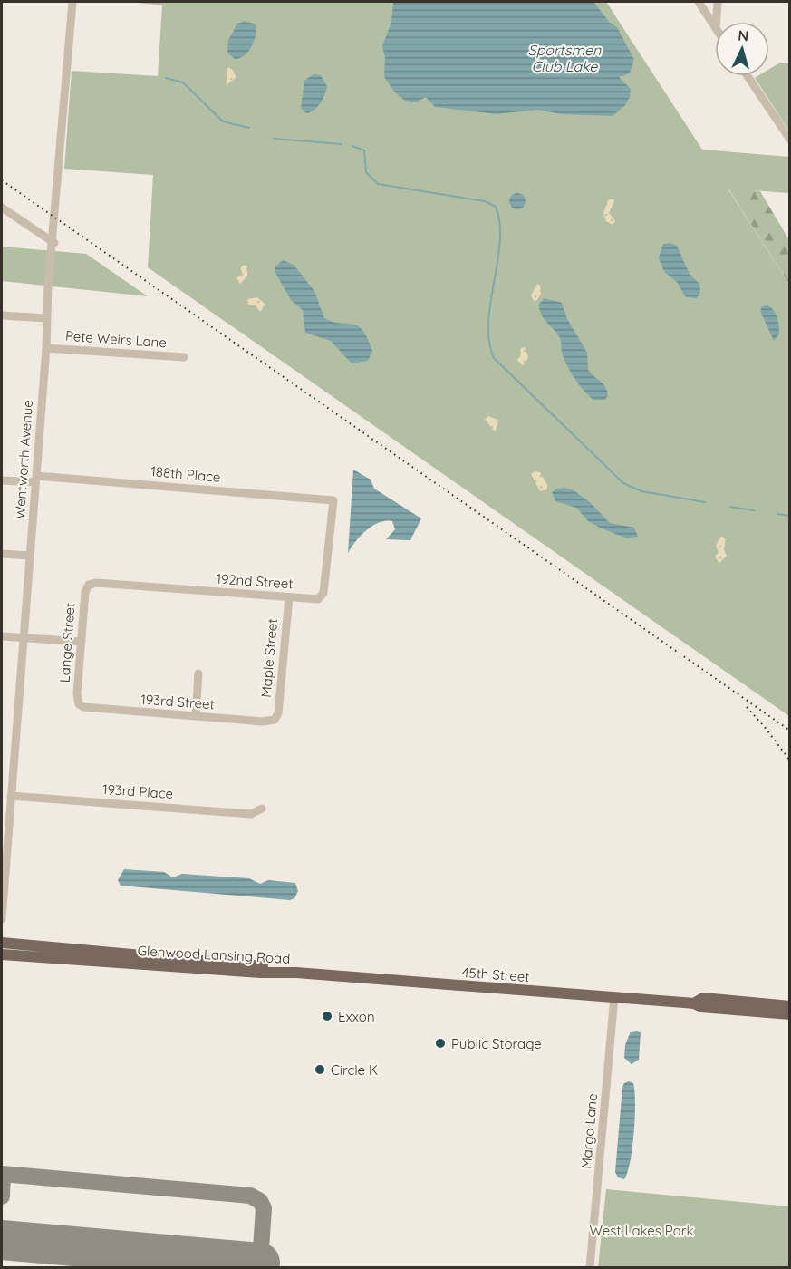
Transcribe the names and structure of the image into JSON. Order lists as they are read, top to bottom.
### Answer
{
  "streets": {
    "main road": ["Glenwood Lansing Road", "45th Street"],
    "street": [
      "Pete Weirs Lane",
      "Wentworth Avenue",
      "188th Place",
      "192nd Street",
      "Lange Street",
      "Maple Street",
      "193rd Street",
      "193rd Place",
      "Margo Lane"
    ]
  },
  "crossings": [
    ["Pete Weirs Lane", "Wentworth Avenue"],
    ["Wentworth Avenue", "188th Place"],
    ["Wentworth Avenue", "193rd Place"],
    ["188th Place", "192nd Street"],
    ["192nd Street", "Lange Street"],
    ["192nd Street", "Maple Street"],
    ["Lange Street", "193rd Street"],
    ["Maple Street", "193rd Street"],
    ["Glenwood Lansing Road", "45th Street"],
    ["45th Street", "Margo Lane"]
  ],
  "water": ["Sportsmen Club Lake"],
  "parks": ["West Lakes Park"],
  "places": ["Exxon", "Public Storage", "Circle K"],
  "north": "top"
}
